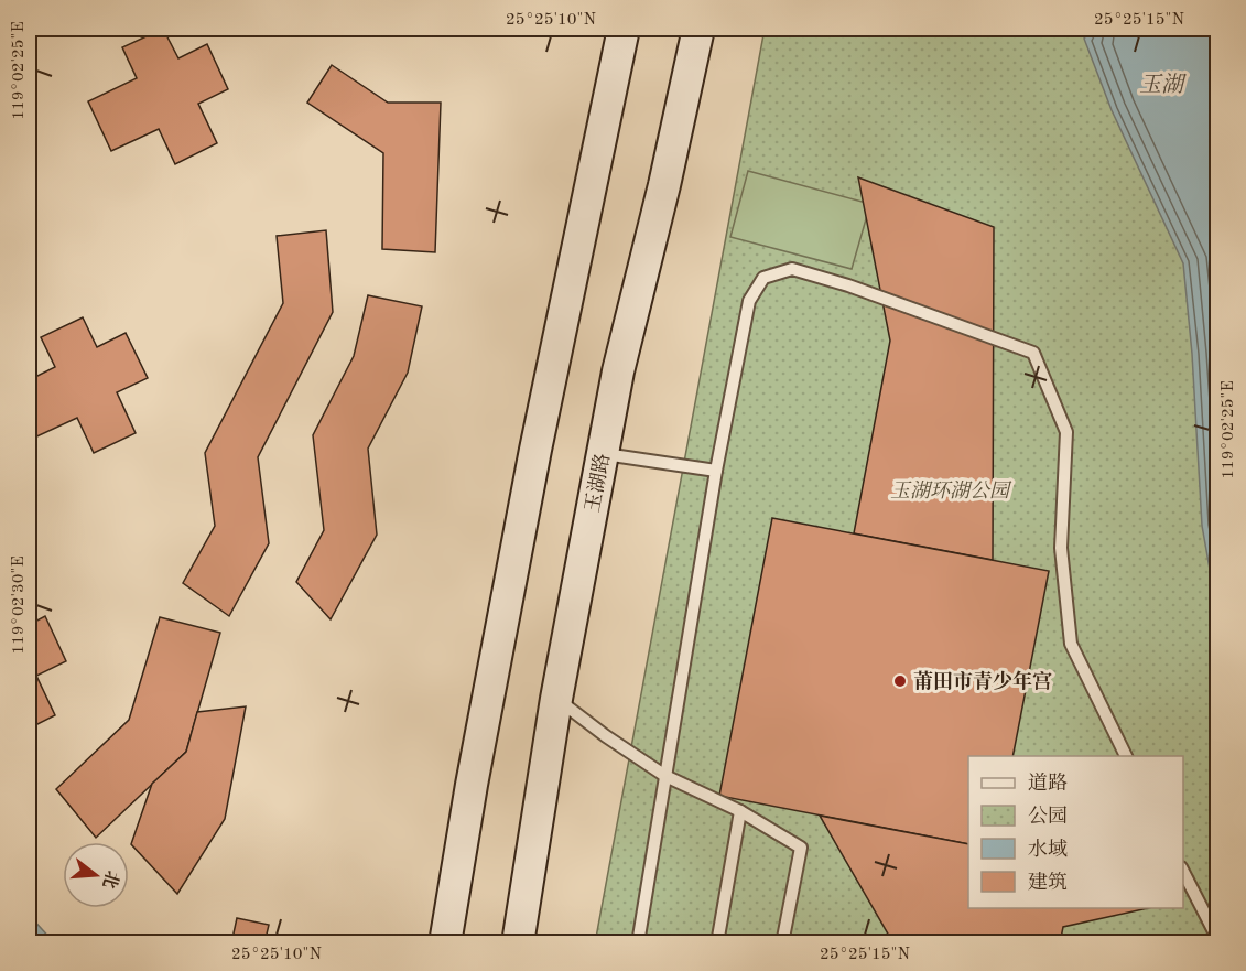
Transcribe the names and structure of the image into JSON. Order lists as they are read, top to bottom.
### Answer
{
  "streets": {
    "main road": ["玉湖路"]
  },
  "water": ["玉湖"],
  "parks": ["玉湖环湖公园"],
  "places": ["莆田市青少年宫"],
  "legend": [
    "道路",
    "公园",
    "水域",
    "建筑"
  ],
  "north": "right",
  "coordinates": [
    "25°25'10\"N",
    "25°25'15\"N",
    "119°02'25\"E",
    "119°02'30\"E"
  ]
}
